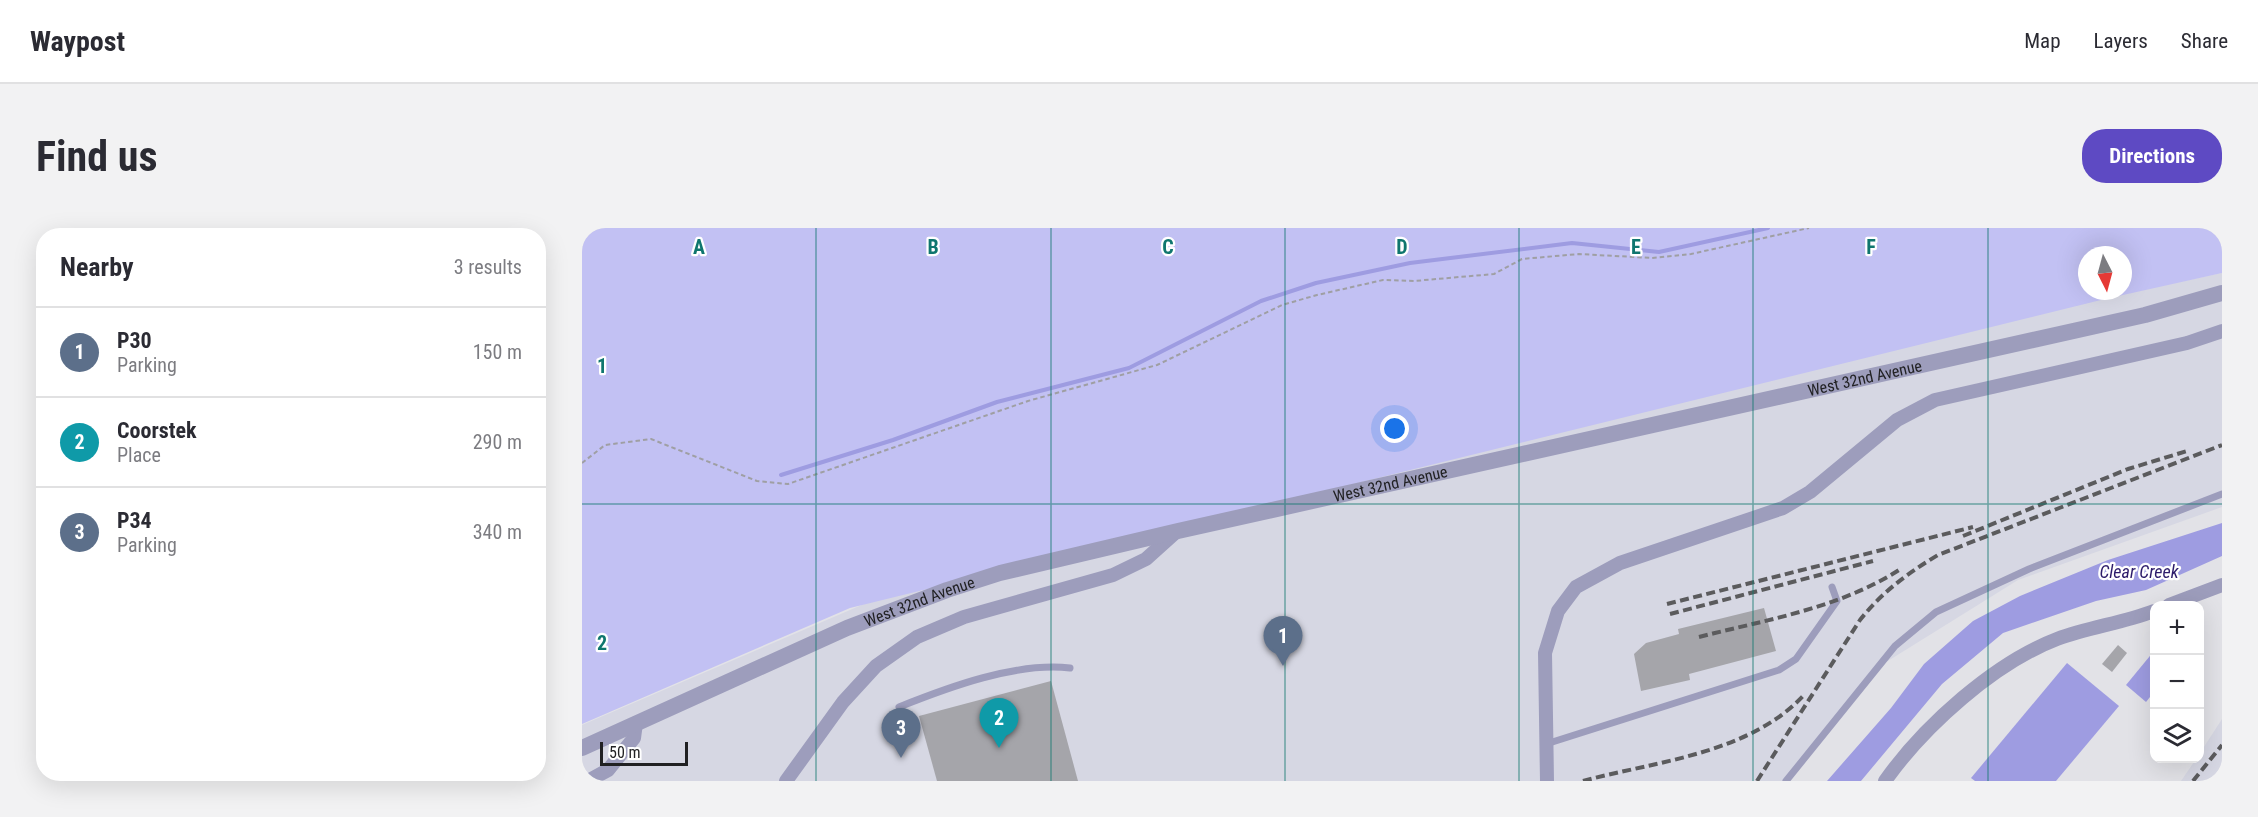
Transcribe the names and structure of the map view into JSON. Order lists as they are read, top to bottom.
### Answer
{
  "streets": {
    "street": ["West 32nd Avenue"]
  },
  "water": ["Clear Creek"],
  "scale_bar": "50 m",
  "north": "bottom",
  "page": {
    "header": "Waypost",
    "nav": ["Map", "Layers", "Share"],
    "buttons": "Directions",
    "title": "Find us",
    "heading": ["Nearby", "3 results"],
    "list": [
      {
        "mark": "1",
        "name": "P30",
        "note": "Parking",
        "value": "150 m"
      },
      {
        "mark": "2",
        "name": "Coorstek",
        "note": "Place",
        "value": "290 m"
      },
      {
        "mark": "3",
        "name": "P34",
        "note": "Parking",
        "value": "340 m"
      }
    ],
    "map_buttons": ["+", "−"],
    "pins": ["1", "2", "3"],
    "scale": "50 m"
  },
  "grid": {
    "columns": [
      "A",
      "B",
      "C",
      "D",
      "E",
      "F"
    ],
    "rows": ["1", "2"]
  }
}
